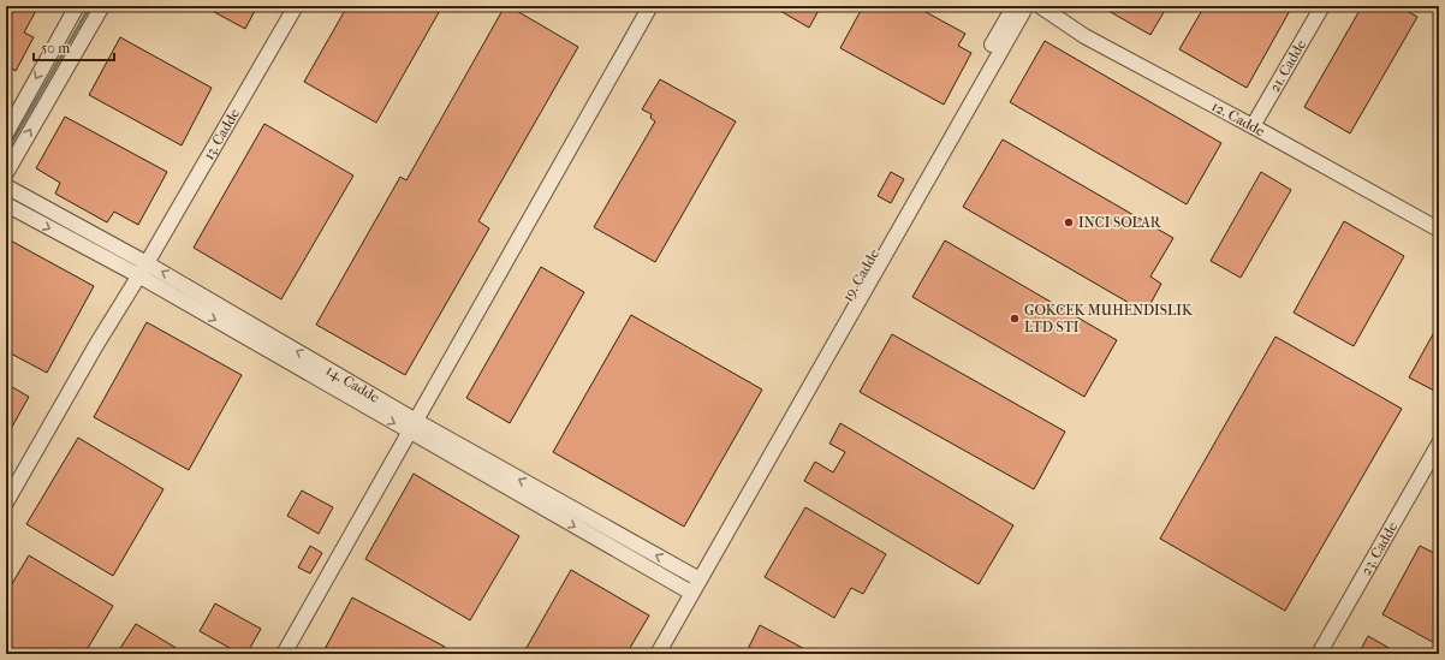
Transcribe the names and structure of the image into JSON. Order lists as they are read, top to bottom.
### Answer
{
  "streets": {
    "lane": [
      "21. Cadde",
      "12. Cadde",
      "13. Cadde",
      "19. Cadde",
      "14. Cadde",
      "23. Cadde"
    ]
  },
  "crossings": [
    ["21. Cadde", "12. Cadde"],
    ["13. Cadde", "14. Cadde"],
    ["19. Cadde", "14. Cadde"]
  ],
  "places": ["INCI SOLAR", "GOKCEK MUHENDISLIK LTD STI"],
  "scale_bar": "50 m"
}
